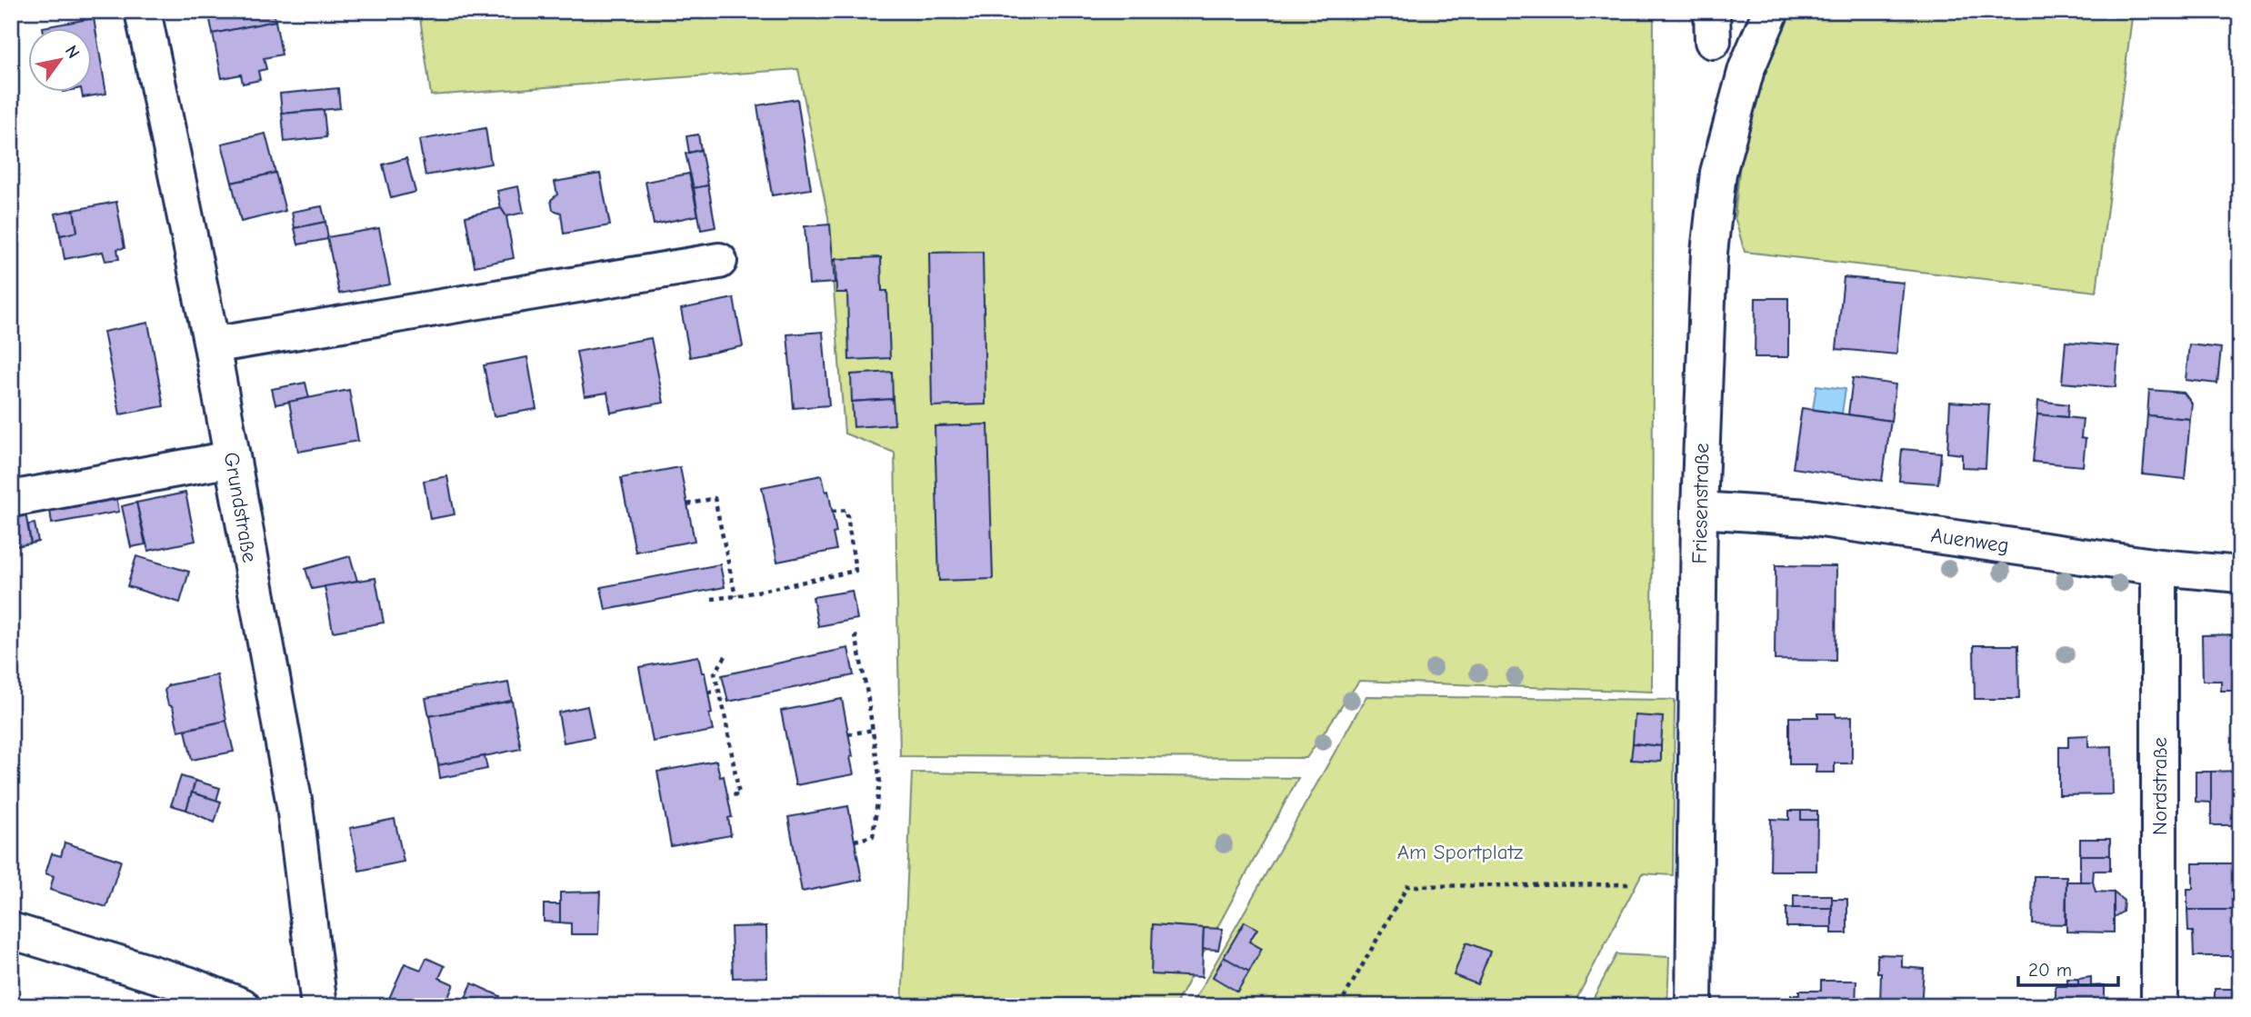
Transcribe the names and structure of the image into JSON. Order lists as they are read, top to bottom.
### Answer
{
  "streets": {
    "street": [
      "Friesenstraße",
      "Grundstraße",
      "Auenweg",
      "Nordstraße"
    ]
  },
  "crossings": [
    ["Friesenstraße", "Auenweg"],
    ["Auenweg", "Nordstraße"]
  ],
  "parks": ["Am Sportplatz"],
  "scale_bar": "20 m",
  "north": "top right"
}
